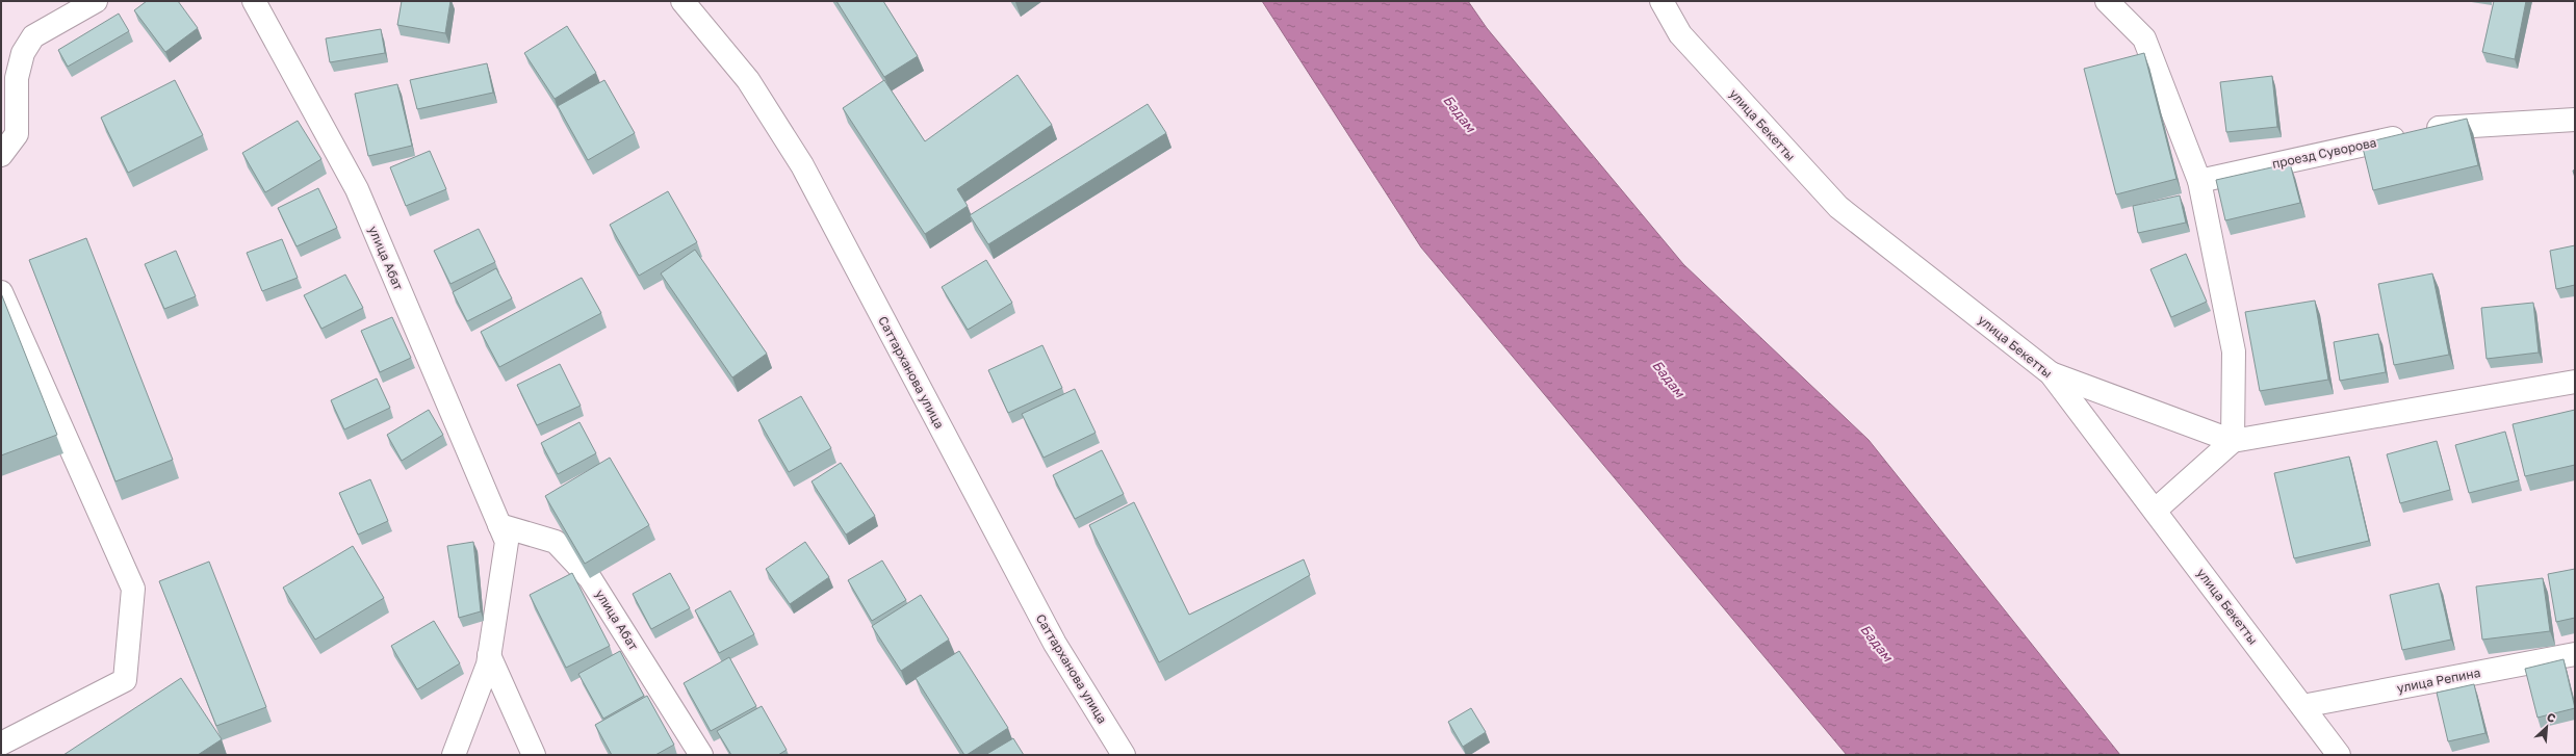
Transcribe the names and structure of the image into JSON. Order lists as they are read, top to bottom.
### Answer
{
  "streets": {
    "street": [
      "улица Бекетты",
      "проезд Суворова",
      "улица Абат",
      "Саттарханова улица",
      "улица Репина"
    ]
  },
  "crossings": [
    ["улица Бекетты", "улица Репина"]
  ],
  "water": ["Бадам"],
  "north": "top right"
}
